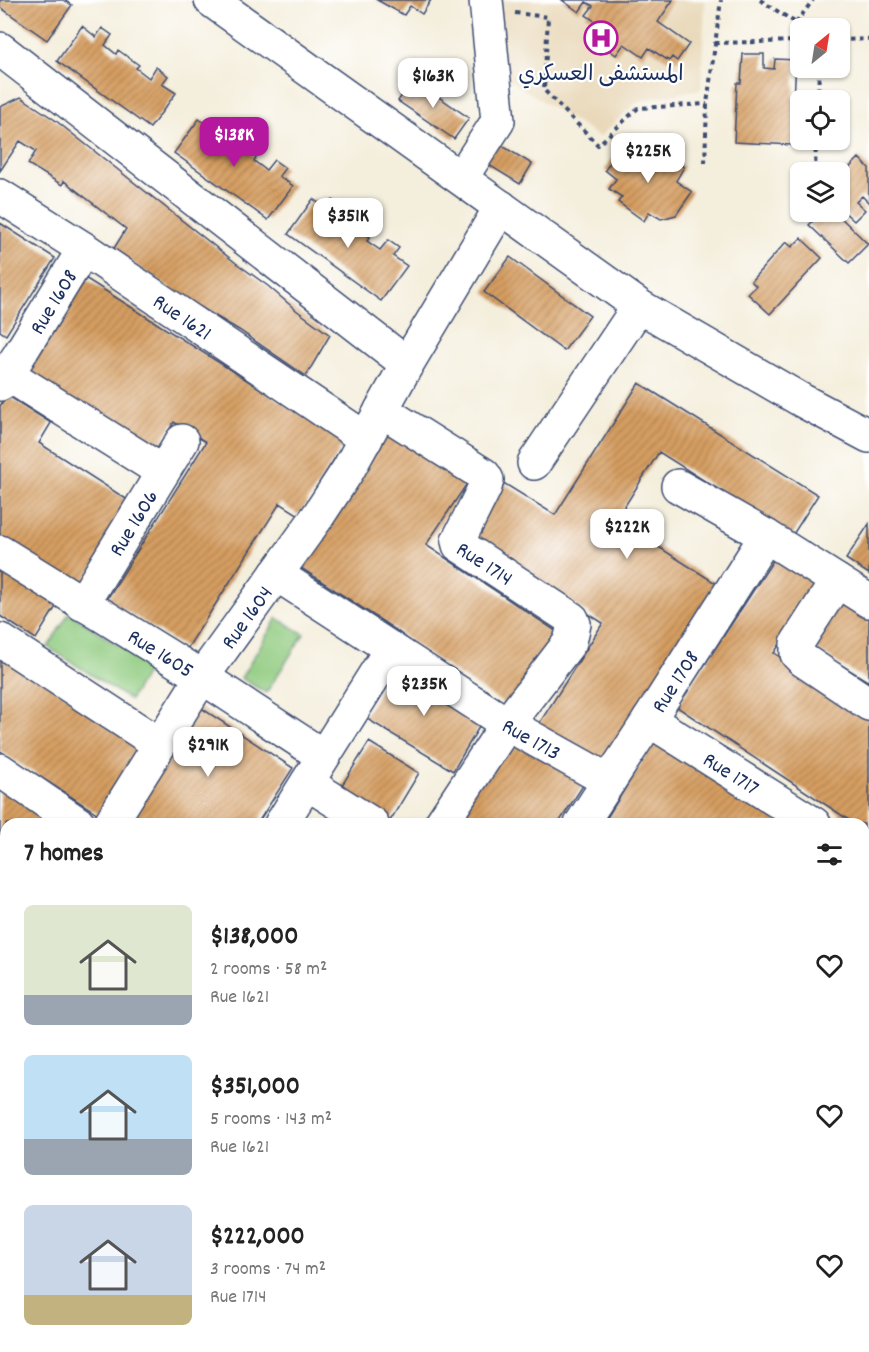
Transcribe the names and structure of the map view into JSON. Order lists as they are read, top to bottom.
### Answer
{
  "streets": {
    "street": [
      "Rue 1608",
      "Rue 1621",
      "Rue 1606",
      "Rue 1714",
      "Rue 1604",
      "Rue 1605",
      "Rue 1708",
      "Rue 1713",
      "Rue 1717"
    ]
  },
  "crossings": [
    ["Rue 1608", "Rue 1621"],
    ["Rue 1621", "Rue 1604"],
    ["Rue 1606", "Rue 1605"],
    ["Rue 1714", "Rue 1604"],
    ["Rue 1714", "Rue 1713"],
    ["Rue 1604", "Rue 1605"],
    ["Rue 1604", "Rue 1713"],
    ["Rue 1708", "Rue 1713"],
    ["Rue 1708", "Rue 1717"]
  ],
  "places": {
    "hospital": ["المستشفى العسكري"]
  },
  "north": "top right",
  "page": {
    "price": [
      "$163K",
      "$138K",
      "$225K",
      "$351K",
      "$222K",
      "$235K",
      "$291K"
    ],
    "heading": "7 homes",
    "list": [
      {
        "name": "$138,000",
        "note": "2 rooms · 58 m² · Rue 1621"
      },
      {
        "name": "$351,000",
        "note": "5 rooms · 143 m² · Rue 1621"
      },
      {
        "name": "$222,000",
        "note": "3 rooms · 74 m² · Rue 1714"
      }
    ]
  }
}
